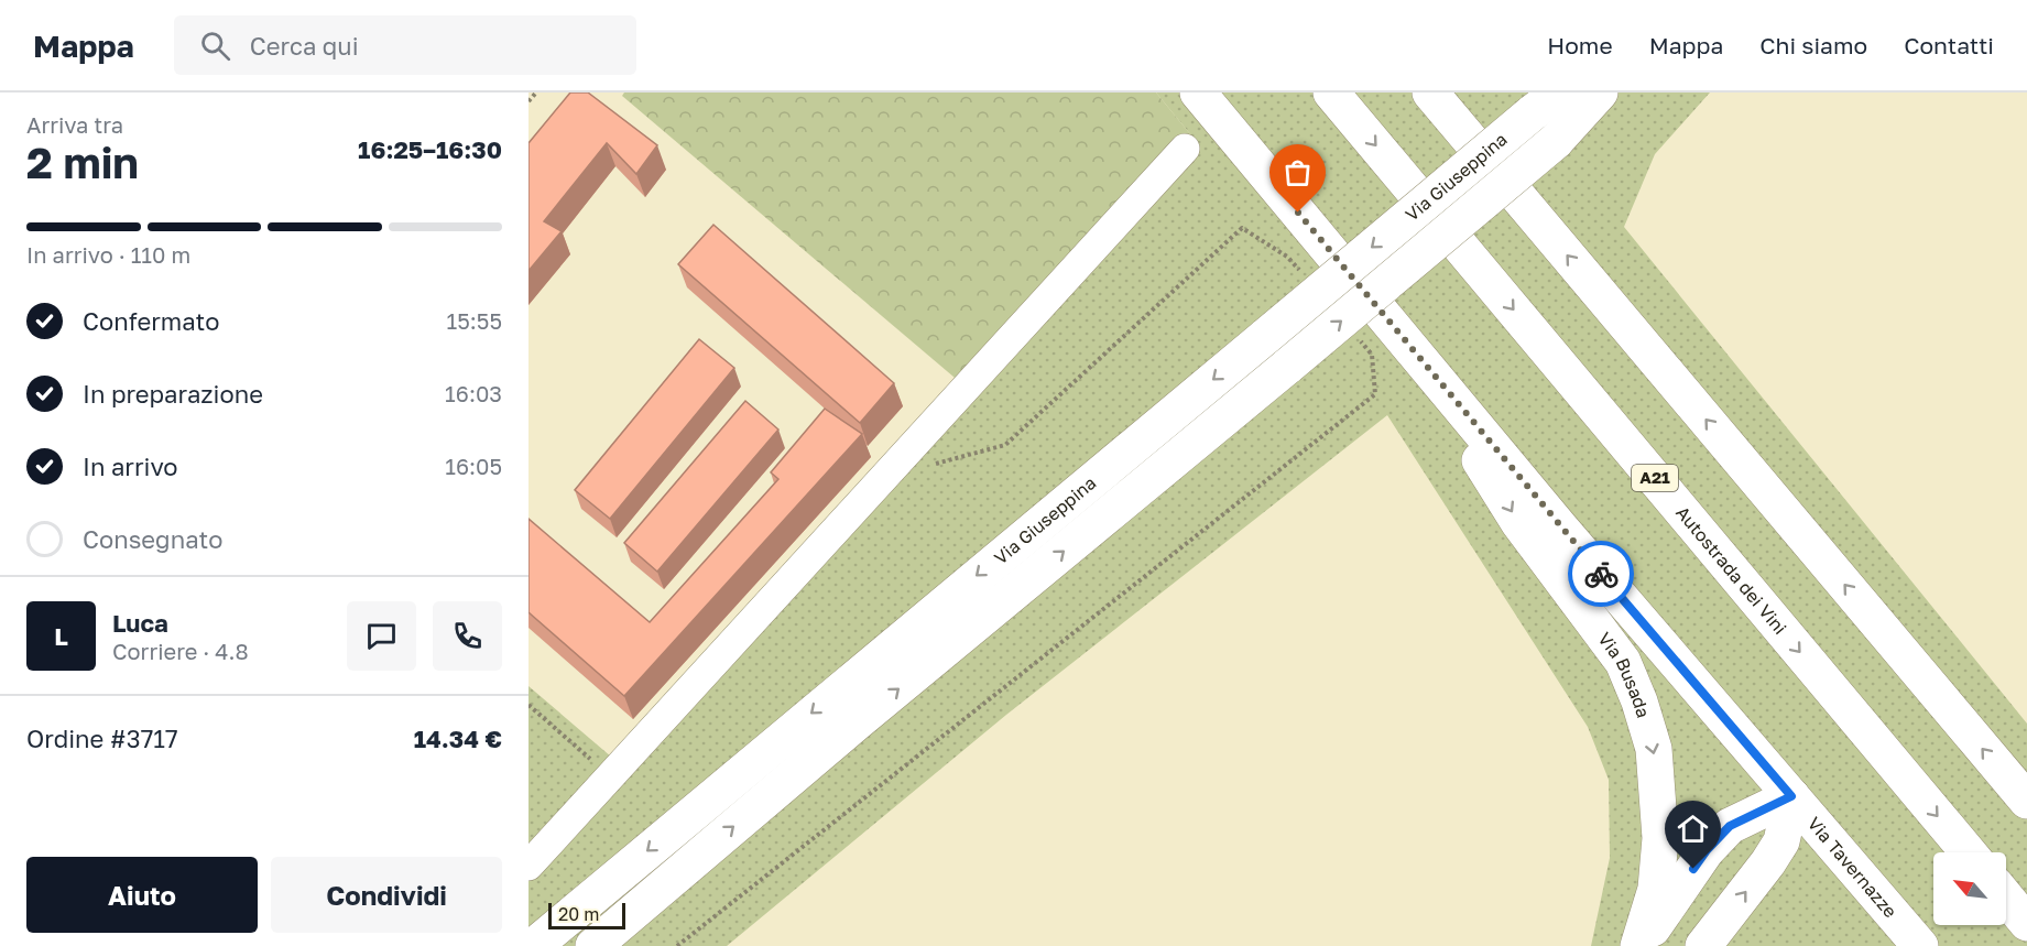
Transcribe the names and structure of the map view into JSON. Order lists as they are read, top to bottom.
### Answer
{
  "streets": {
    "main road": [
      "Via Giuseppina",
      "A21",
      "Autostrada dei Vini",
      "Via Busada",
      "Via Tavernazze"
    ]
  },
  "crossings": [
    ["Via Busada", "Via Tavernazze"]
  ],
  "scale_bar": "20 m",
  "north": "top left",
  "page": {
    "header": "Mappa",
    "search": "Cerca qui",
    "nav": [
      "Home",
      "Mappa",
      "Chi siamo",
      "Contatti"
    ],
    "heading": ["2 min", "Arriva tra", "16:25–16:30"],
    "panel": [
      "Luca",
      "Corriere · 4.8",
      "Ordine #3717",
      "14.34 €"
    ],
    "bar": "In arrivo · 110 m",
    "list": [
      ["Confermato", "15:55"],
      ["In preparazione", "16:03"],
      ["In arrivo", "16:05"],
      "Consegnato"
    ],
    "round": "L",
    "buttons": ["Aiuto", "Condividi"],
    "scale": "20 m"
  }
}
